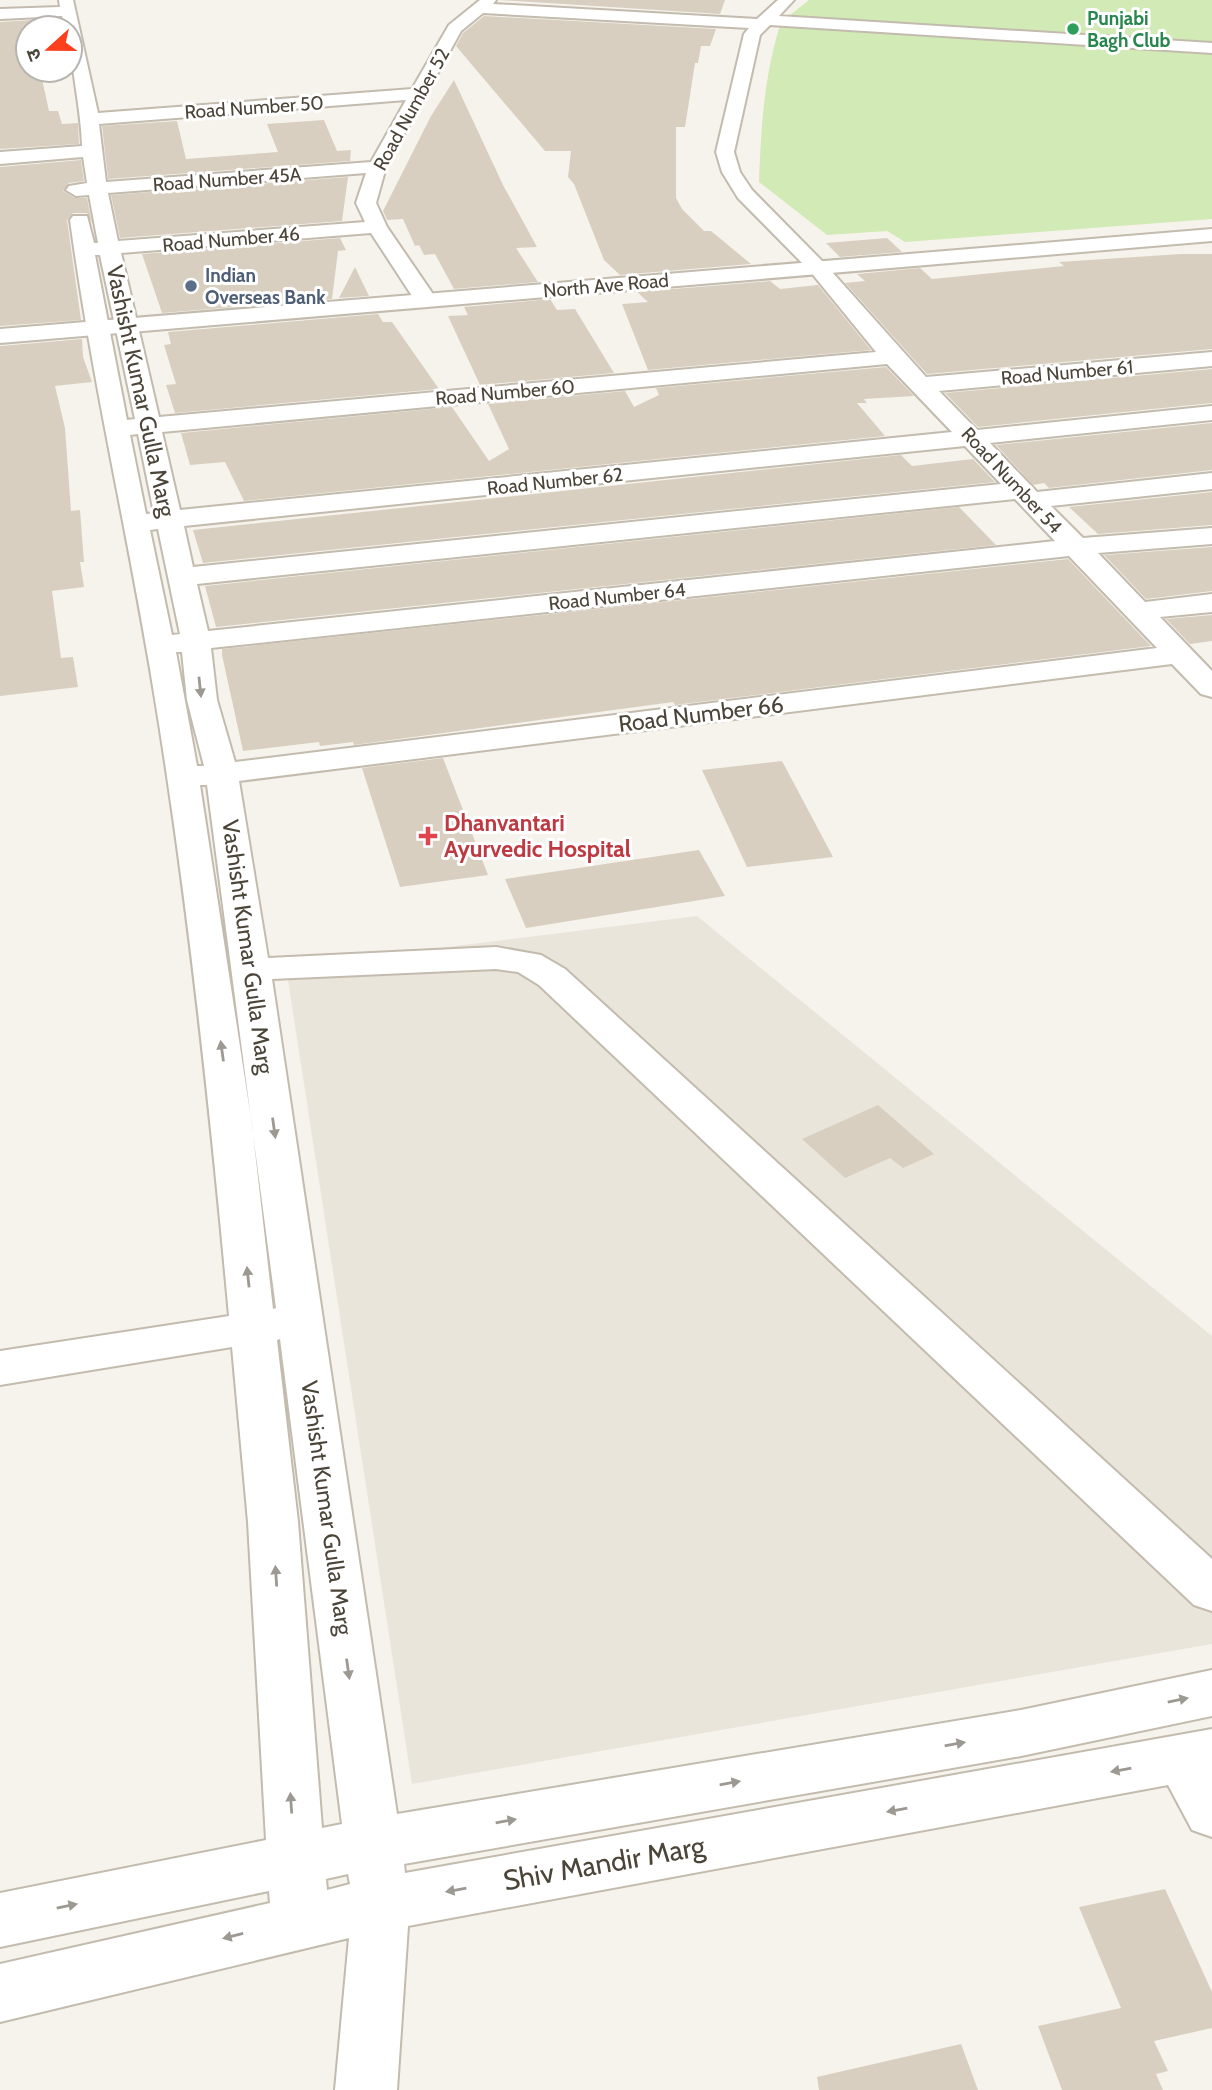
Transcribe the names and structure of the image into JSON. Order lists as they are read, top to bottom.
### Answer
{
  "streets": {
    "street": [
      "Road Number 50",
      "Road Number 52",
      "Road Number 45A",
      "Road Number 46",
      "North Ave Road",
      "Road Number 61",
      "Vashisht Kumar Gulla Marg",
      "Road Number 60",
      "Road Number 54",
      "Road Number 62",
      "Road Number 64",
      "Road Number 66",
      "Shiv Mandir Marg"
    ]
  },
  "crossings": [
    ["Road Number 50", "Road Number 52"],
    ["Road Number 50", "Vashisht Kumar Gulla Marg"],
    ["Road Number 52", "Road Number 45A"],
    ["Road Number 52", "Road Number 46"],
    ["Road Number 52", "North Ave Road"],
    ["Road Number 45A", "Vashisht Kumar Gulla Marg"],
    ["Road Number 46", "Vashisht Kumar Gulla Marg"],
    ["North Ave Road", "Vashisht Kumar Gulla Marg"],
    ["North Ave Road", "Road Number 54"],
    ["Road Number 61", "Road Number 54"],
    ["Vashisht Kumar Gulla Marg", "Road Number 60"],
    ["Vashisht Kumar Gulla Marg", "Road Number 62"],
    ["Vashisht Kumar Gulla Marg", "Road Number 64"],
    ["Vashisht Kumar Gulla Marg", "Road Number 66"],
    ["Vashisht Kumar Gulla Marg", "Shiv Mandir Marg"],
    ["Road Number 60", "Road Number 54"],
    ["Road Number 54", "Road Number 62"],
    ["Road Number 54", "Road Number 64"],
    ["Road Number 54", "Road Number 66"]
  ],
  "places": {
    "other": ["Punjabi Bagh Club", "Indian Overseas Bank"],
    "health": ["Dhanvantari Ayurvedic Hospital"]
  },
  "north": "left"
}
